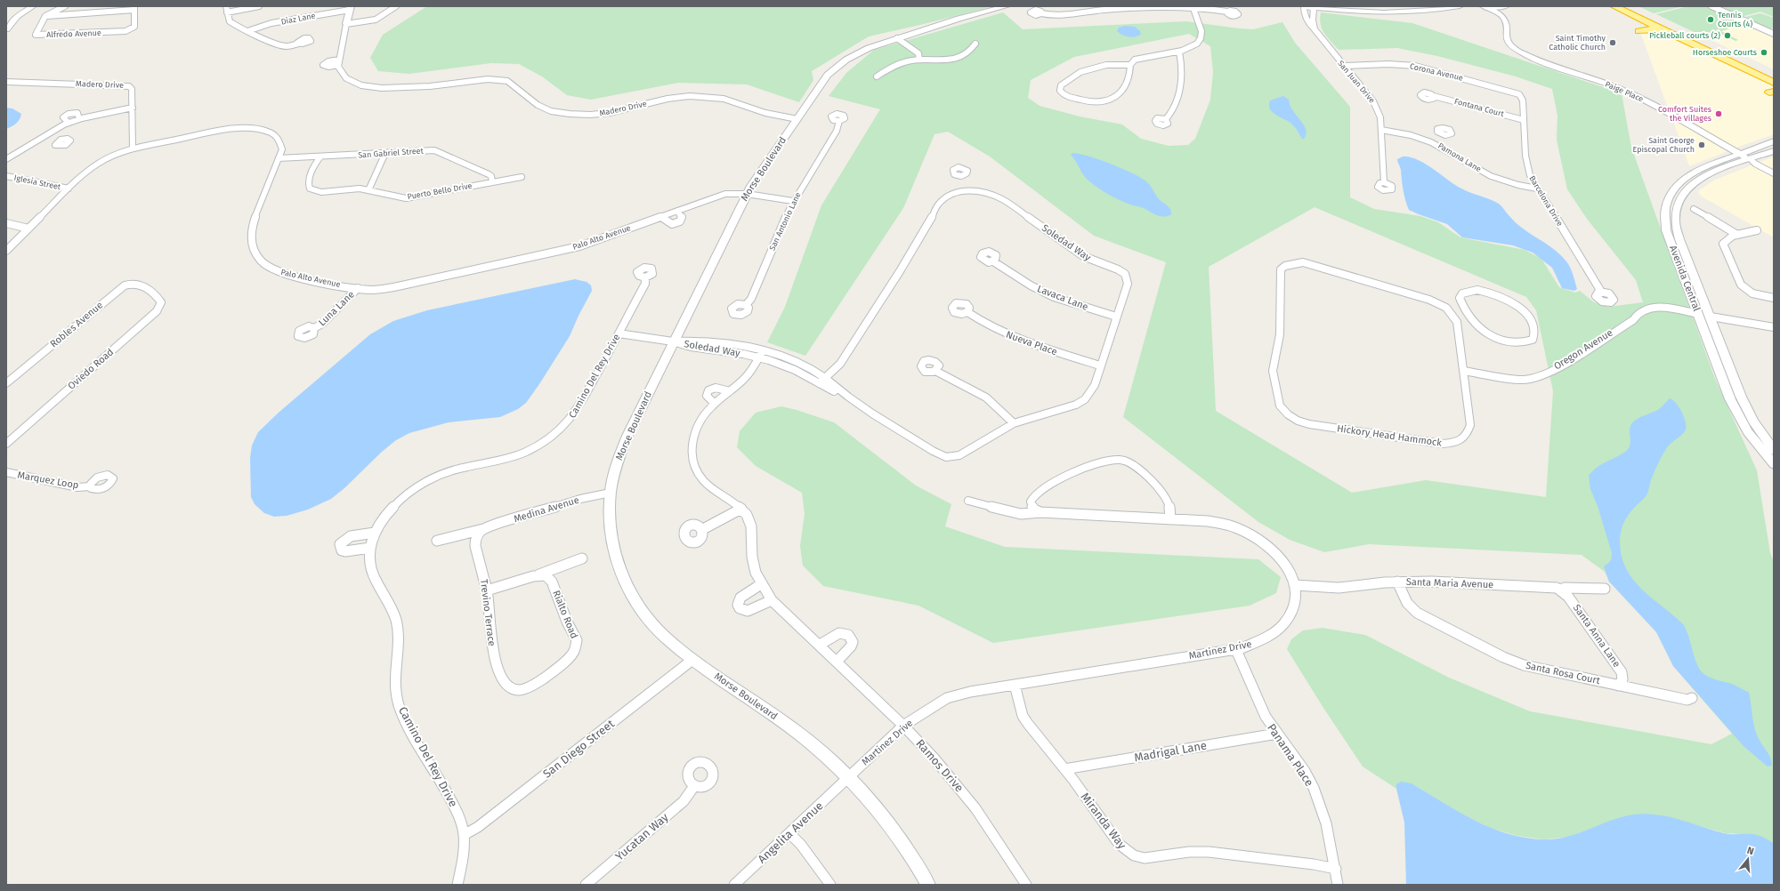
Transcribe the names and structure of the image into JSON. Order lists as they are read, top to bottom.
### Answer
{
  "streets": {
    "street": [
      "Diaz Lane",
      "Alfredo Avenue",
      "Corona Avenue",
      "San Juan Drive",
      "Madero Drive",
      "Paige Place",
      "Fontana Court",
      "San Gabriel Street",
      "Pamona Lane",
      "Morse Boulevard",
      "Iglesia Street",
      "Puerto Bello Drive",
      "Barcelona Drive",
      "San Antonio Lane",
      "Palo Alto Avenue",
      "Soledad Way",
      "Avenida Central",
      "Lavaca Lane",
      "Luna Lane",
      "Robles Avenue",
      "Nueva Place",
      "Oregon Avenue",
      "Oviedo Road",
      "Camino Del Rey Drive",
      "Hickory Head Hammock",
      "Marquez Loop",
      "Medina Avenue",
      "Santa Maria Avenue",
      "Trevino Terrace",
      "Rialto Road",
      "Santa Anna Lane",
      "Martinez Drive",
      "Santa Rosa Court",
      "San Diego Street",
      "Madrigal Lane",
      "Panama Place",
      "Ramos Drive",
      "Miranda Way",
      "Angelita Avenue",
      "Yucatan Way"
    ]
  },
  "crossings": [
    ["Diaz Lane", "Madero Drive"],
    ["Corona Avenue", "San Juan Drive"],
    ["Corona Avenue", "Barcelona Drive"],
    ["San Juan Drive", "Pamona Lane"],
    ["Madero Drive", "Morse Boulevard"],
    ["Madero Drive", "Palo Alto Avenue"],
    ["Paige Place", "Avenida Central"],
    ["Fontana Court", "Barcelona Drive"],
    ["San Gabriel Street", "Puerto Bello Drive"],
    ["San Gabriel Street", "Palo Alto Avenue"],
    ["Pamona Lane", "Barcelona Drive"],
    ["Morse Boulevard", "Palo Alto Avenue"],
    ["Morse Boulevard", "Soledad Way"],
    ["Morse Boulevard", "Medina Avenue"],
    ["Morse Boulevard", "Martinez Drive"],
    ["Morse Boulevard", "San Diego Street"],
    ["Morse Boulevard", "Angelita Avenue"],
    ["Iglesia Street", "Palo Alto Avenue"],
    ["San Antonio Lane", "Palo Alto Avenue"],
    ["Palo Alto Avenue", "Luna Lane"],
    ["Soledad Way", "Lavaca Lane"],
    ["Soledad Way", "Nueva Place"],
    ["Soledad Way", "Camino Del Rey Drive"],
    ["Soledad Way", "Ramos Drive"],
    ["Avenida Central", "Oregon Avenue"],
    ["Robles Avenue", "Oviedo Road"],
    ["Oregon Avenue", "Hickory Head Hammock"],
    ["Camino Del Rey Drive", "San Diego Street"],
    ["Medina Avenue", "Trevino Terrace"],
    ["Santa Maria Avenue", "Santa Anna Lane"],
    ["Santa Maria Avenue", "Martinez Drive"],
    ["Santa Maria Avenue", "Santa Rosa Court"],
    ["Trevino Terrace", "Rialto Road"],
    ["Santa Anna Lane", "Santa Rosa Court"],
    ["Martinez Drive", "Panama Place"],
    ["Martinez Drive", "Ramos Drive"],
    ["Martinez Drive", "Miranda Way"],
    ["Martinez Drive", "Angelita Avenue"],
    ["Madrigal Lane", "Panama Place"],
    ["Madrigal Lane", "Miranda Way"],
    ["Panama Place", "Miranda Way"]
  ],
  "places": [
    "Tennis Courts (4)",
    "Pickleball courts (2)",
    "Saint Timothy Catholic Church",
    "Horseshoe Courts",
    "Comfort Suites the Villages",
    "Saint George Episcopal Church"
  ],
  "north": "top"
}
